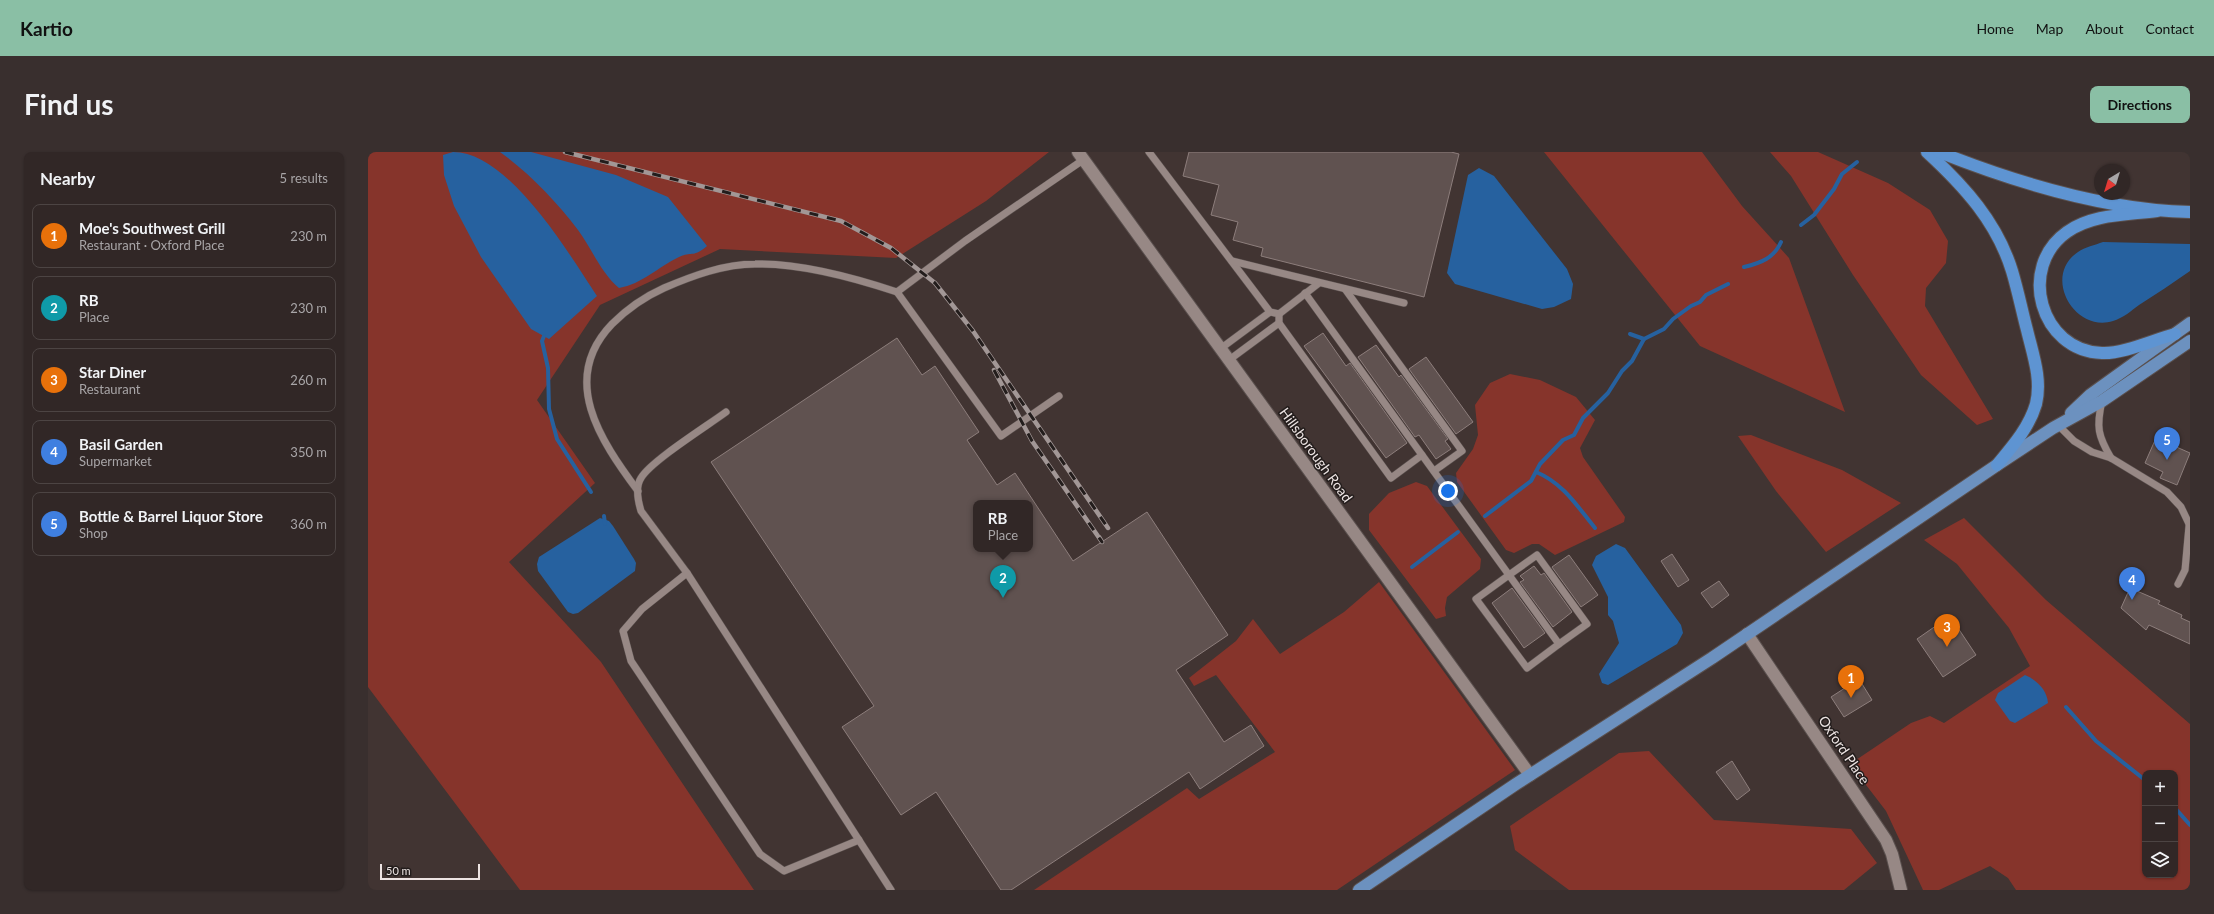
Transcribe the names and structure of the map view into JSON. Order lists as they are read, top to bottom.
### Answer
{
  "streets": {
    "street": ["Hillsborough Road", "Oxford Place"]
  },
  "scale_bar": "50 m",
  "north": "bottom left",
  "page": {
    "header": "Kartio",
    "nav": [
      "Home",
      "Map",
      "About",
      "Contact"
    ],
    "buttons": "Directions",
    "title": "Find us",
    "heading": ["Nearby", "5 results"],
    "list": [
      {
        "mark": "1",
        "name": "Moe's Southwest Grill",
        "note": "Restaurant · Oxford Place",
        "value": "230 m"
      },
      {
        "mark": "2",
        "name": "RB",
        "note": "Place",
        "value": "230 m"
      },
      {
        "mark": "3",
        "name": "Star Diner",
        "note": "Restaurant",
        "value": "260 m"
      },
      {
        "mark": "4",
        "name": "Basil Garden",
        "note": "Supermarket",
        "value": "350 m"
      },
      {
        "mark": "5",
        "name": "Bottle & Barrel Liquor Store",
        "note": "Shop",
        "value": "360 m"
      }
    ],
    "pins": [
      "5",
      "2",
      "4",
      "3",
      "1"
    ],
    "popup": ["RB", "Place"],
    "map_buttons": ["+", "−"],
    "scale": "50 m"
  }
}
